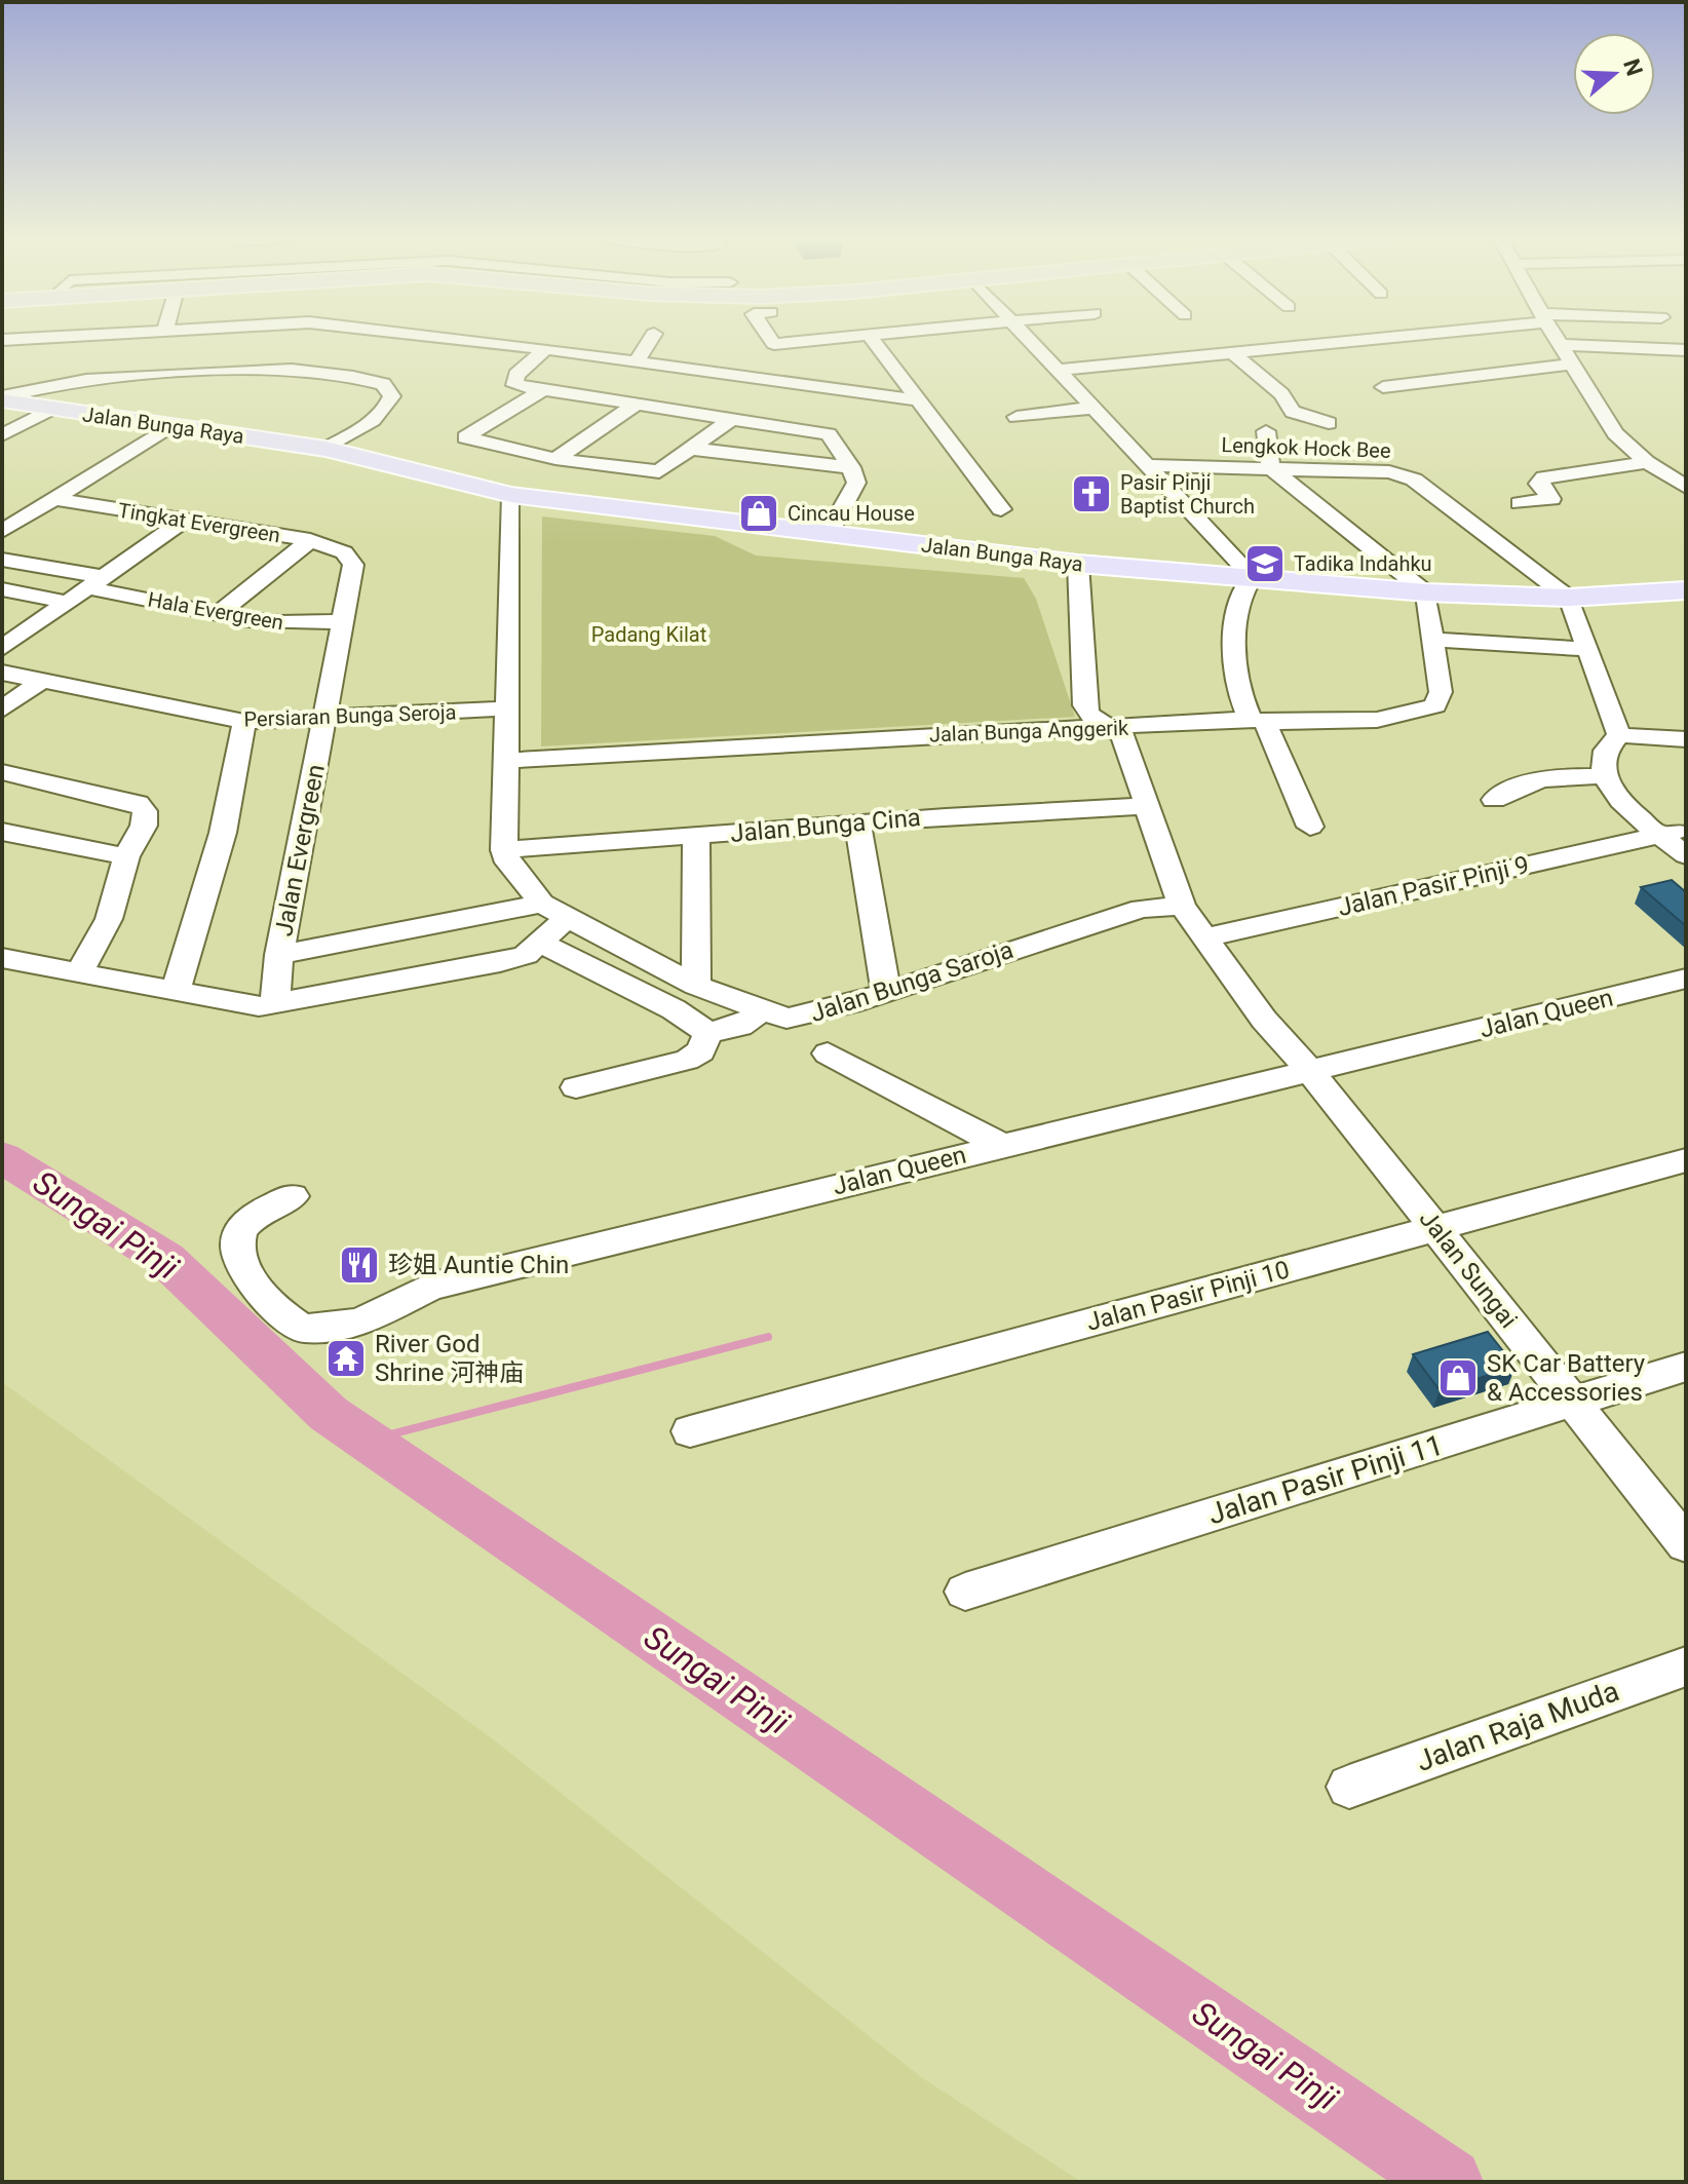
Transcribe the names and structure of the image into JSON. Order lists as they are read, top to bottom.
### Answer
{
  "streets": {
    "main road": ["Jalan Bunga Raya"],
    "street": [
      "Lengkok Hock Bee",
      "Tingkat Evergreen",
      "Hala Evergreen",
      "Persiaran Bunga Seroja",
      "Jalan Bunga Anggerik",
      "Jalan Bunga Cina",
      "Jalan Evergreen",
      "Jalan Pasir Pinji 9",
      "Jalan Bunga Saroja",
      "Jalan Queen",
      "Jalan Sungai",
      "Jalan Pasir Pinji 10",
      "Jalan Pasir Pinji 11",
      "Jalan Raja Muda"
    ]
  },
  "crossings": [
    ["Jalan Bunga Raya", "Lengkok Hock Bee"],
    ["Jalan Bunga Raya", "Jalan Bunga Anggerik"],
    ["Tingkat Evergreen", "Jalan Evergreen"],
    ["Hala Evergreen", "Jalan Evergreen"],
    ["Persiaran Bunga Seroja", "Jalan Evergreen"],
    ["Jalan Bunga Anggerik", "Jalan Sungai"],
    ["Jalan Bunga Cina", "Jalan Bunga Saroja"],
    ["Jalan Bunga Cina", "Jalan Sungai"],
    ["Jalan Pasir Pinji 9", "Jalan Sungai"],
    ["Jalan Bunga Saroja", "Jalan Sungai"],
    ["Jalan Queen", "Jalan Sungai"],
    ["Jalan Sungai", "Jalan Pasir Pinji 10"],
    ["Jalan Sungai", "Jalan Pasir Pinji 11"]
  ],
  "water": ["Sungai Pinji"],
  "parks": ["Padang Kilat"],
  "places": {
    "church": ["Pasir Pinji Baptist Church"],
    "shop": ["Cincau House", "SK Car Battery & Accessories"],
    "school or university": ["Tadika Indahku"],
    "restaurant": ["珍姐 Auntie Chin"],
    "temple": ["River God Shrine 河神庙"]
  },
  "north": "right"
}
